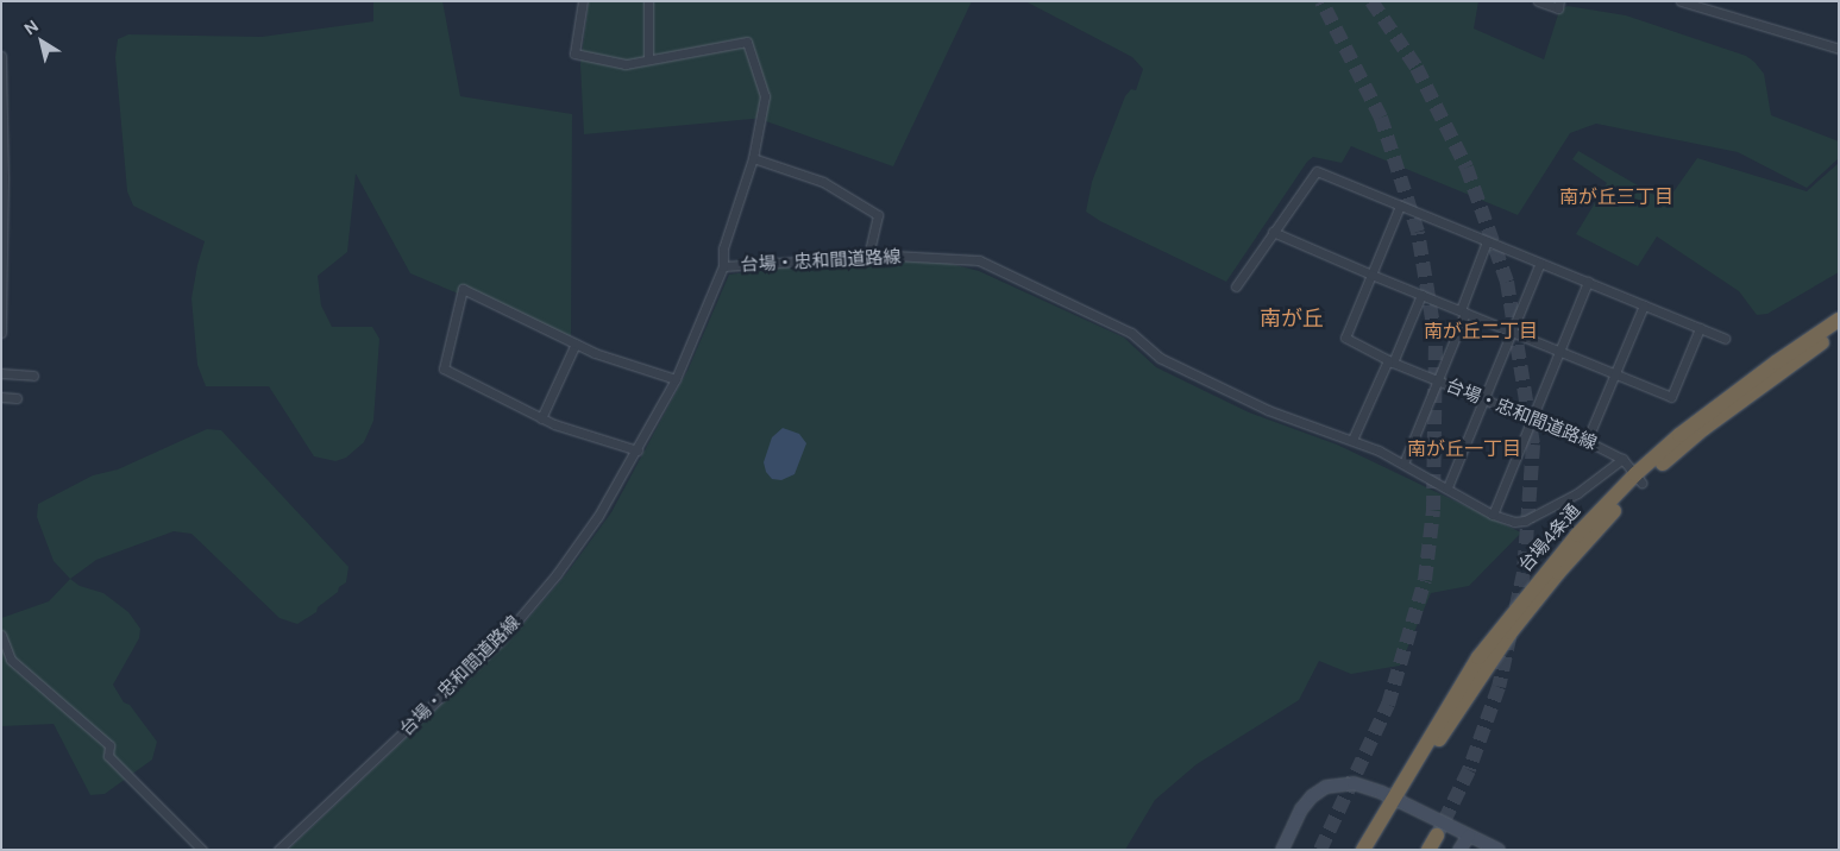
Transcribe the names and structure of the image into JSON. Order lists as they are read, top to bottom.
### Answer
{
  "streets": {
    "highway": ["台場4条通"],
    "street": ["台場・忠和間道路線"]
  },
  "crossings": [
    ["台場・忠和間道路線", "台場4条通"]
  ],
  "districts": [
    "南が丘三丁目",
    "南が丘",
    "南が丘二丁目",
    "南が丘一丁目"
  ],
  "north": "top left"
}
